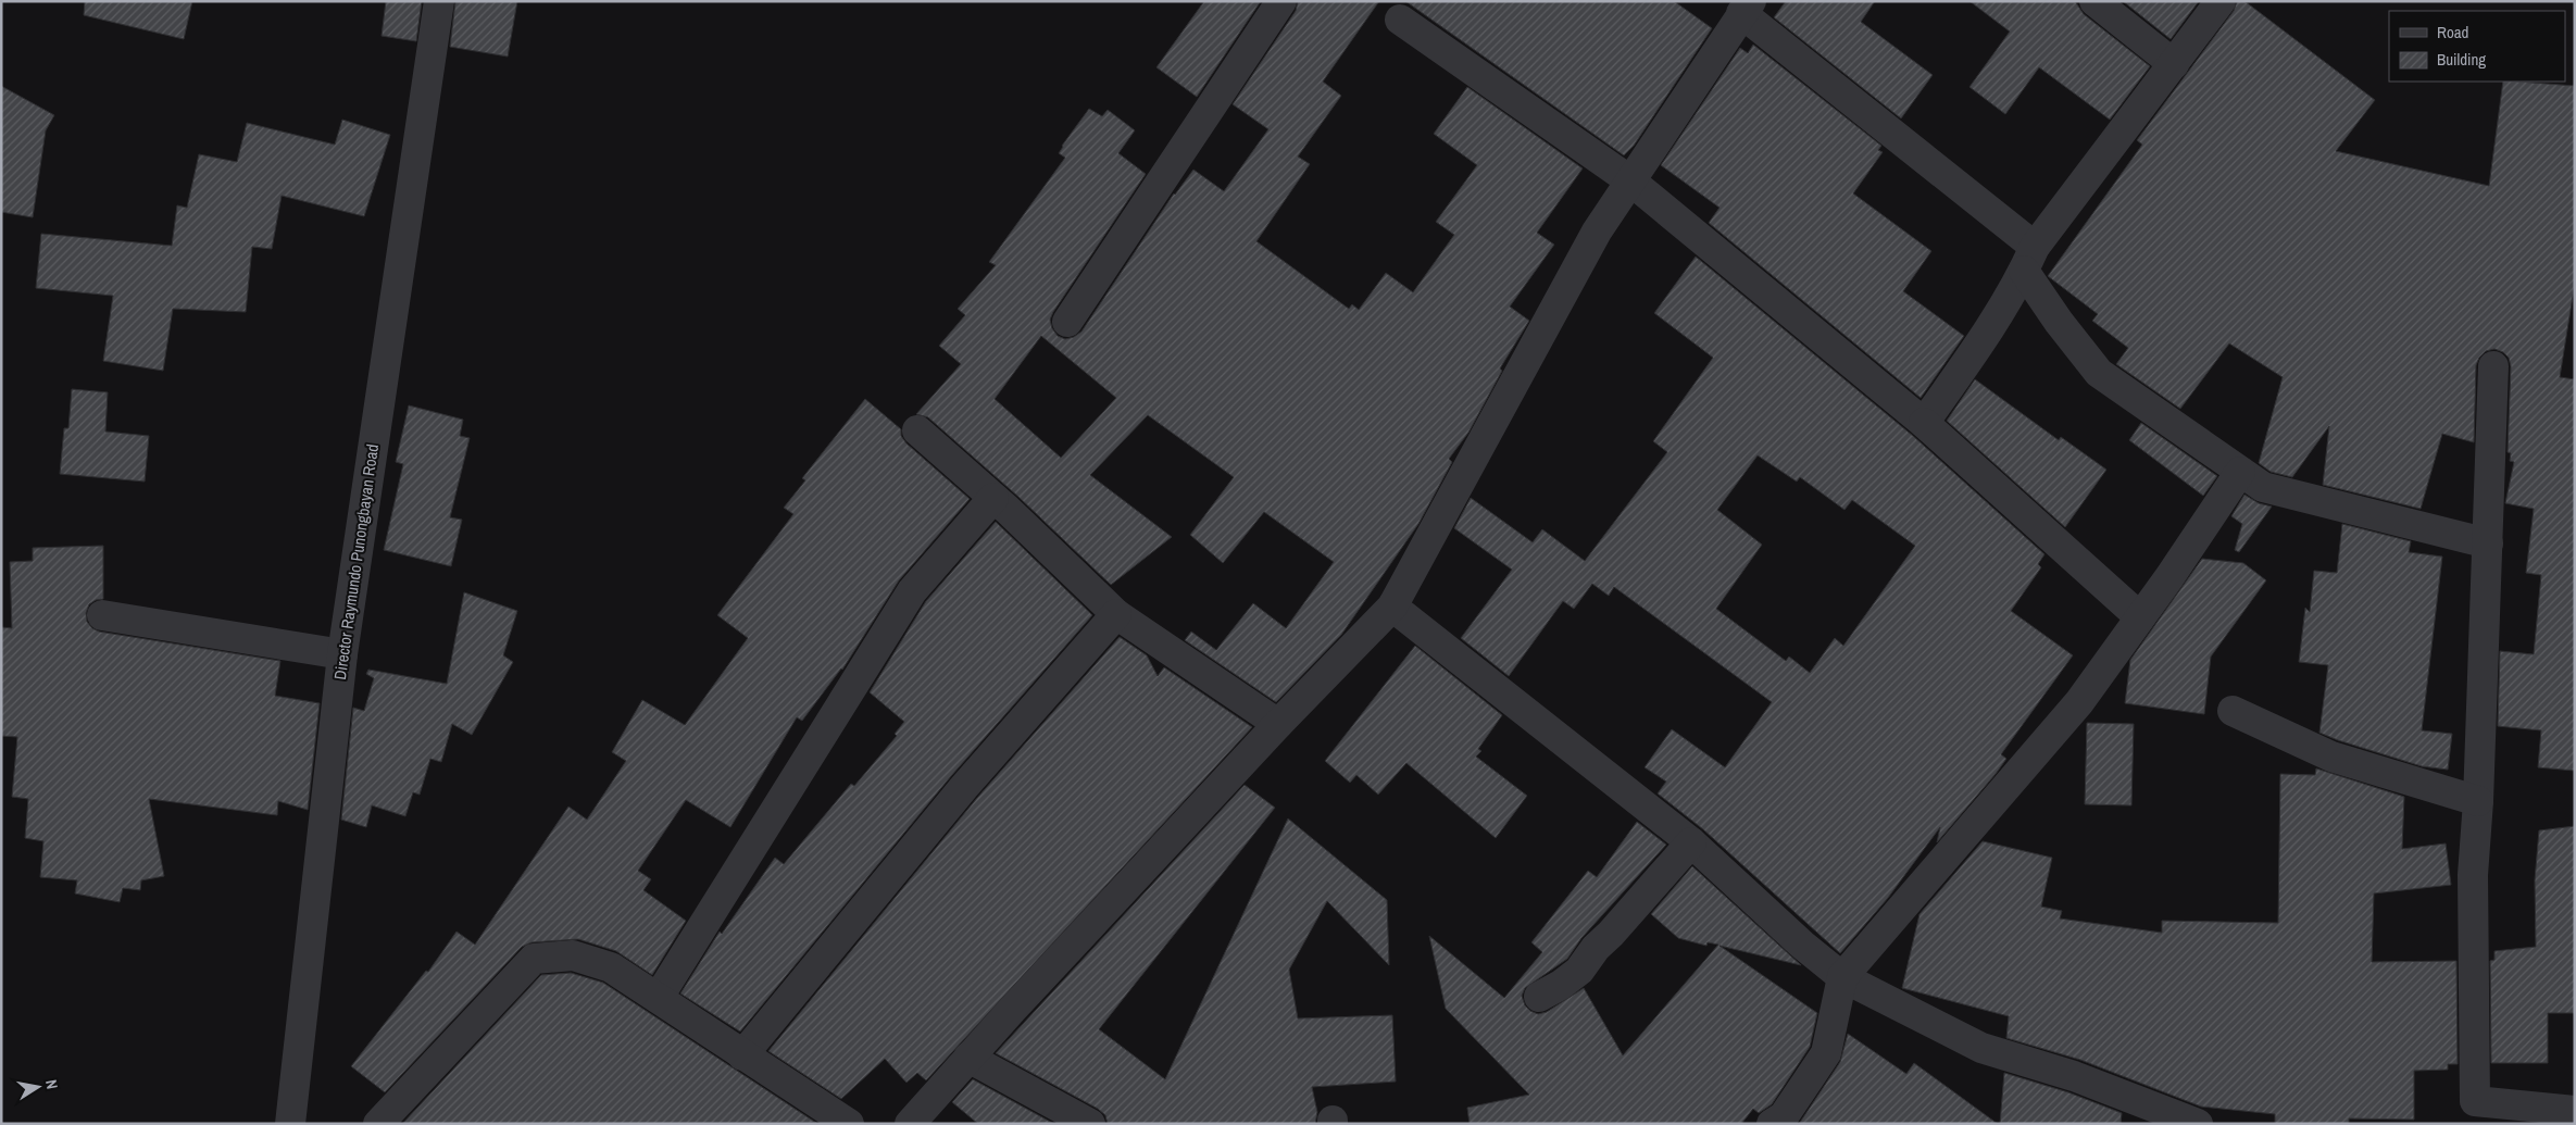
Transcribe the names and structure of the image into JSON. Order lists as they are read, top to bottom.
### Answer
{
  "streets": {
    "street": ["Director Raymundo Punongbayan Road"]
  },
  "legend": ["Road", "Building"],
  "north": "right"
}
